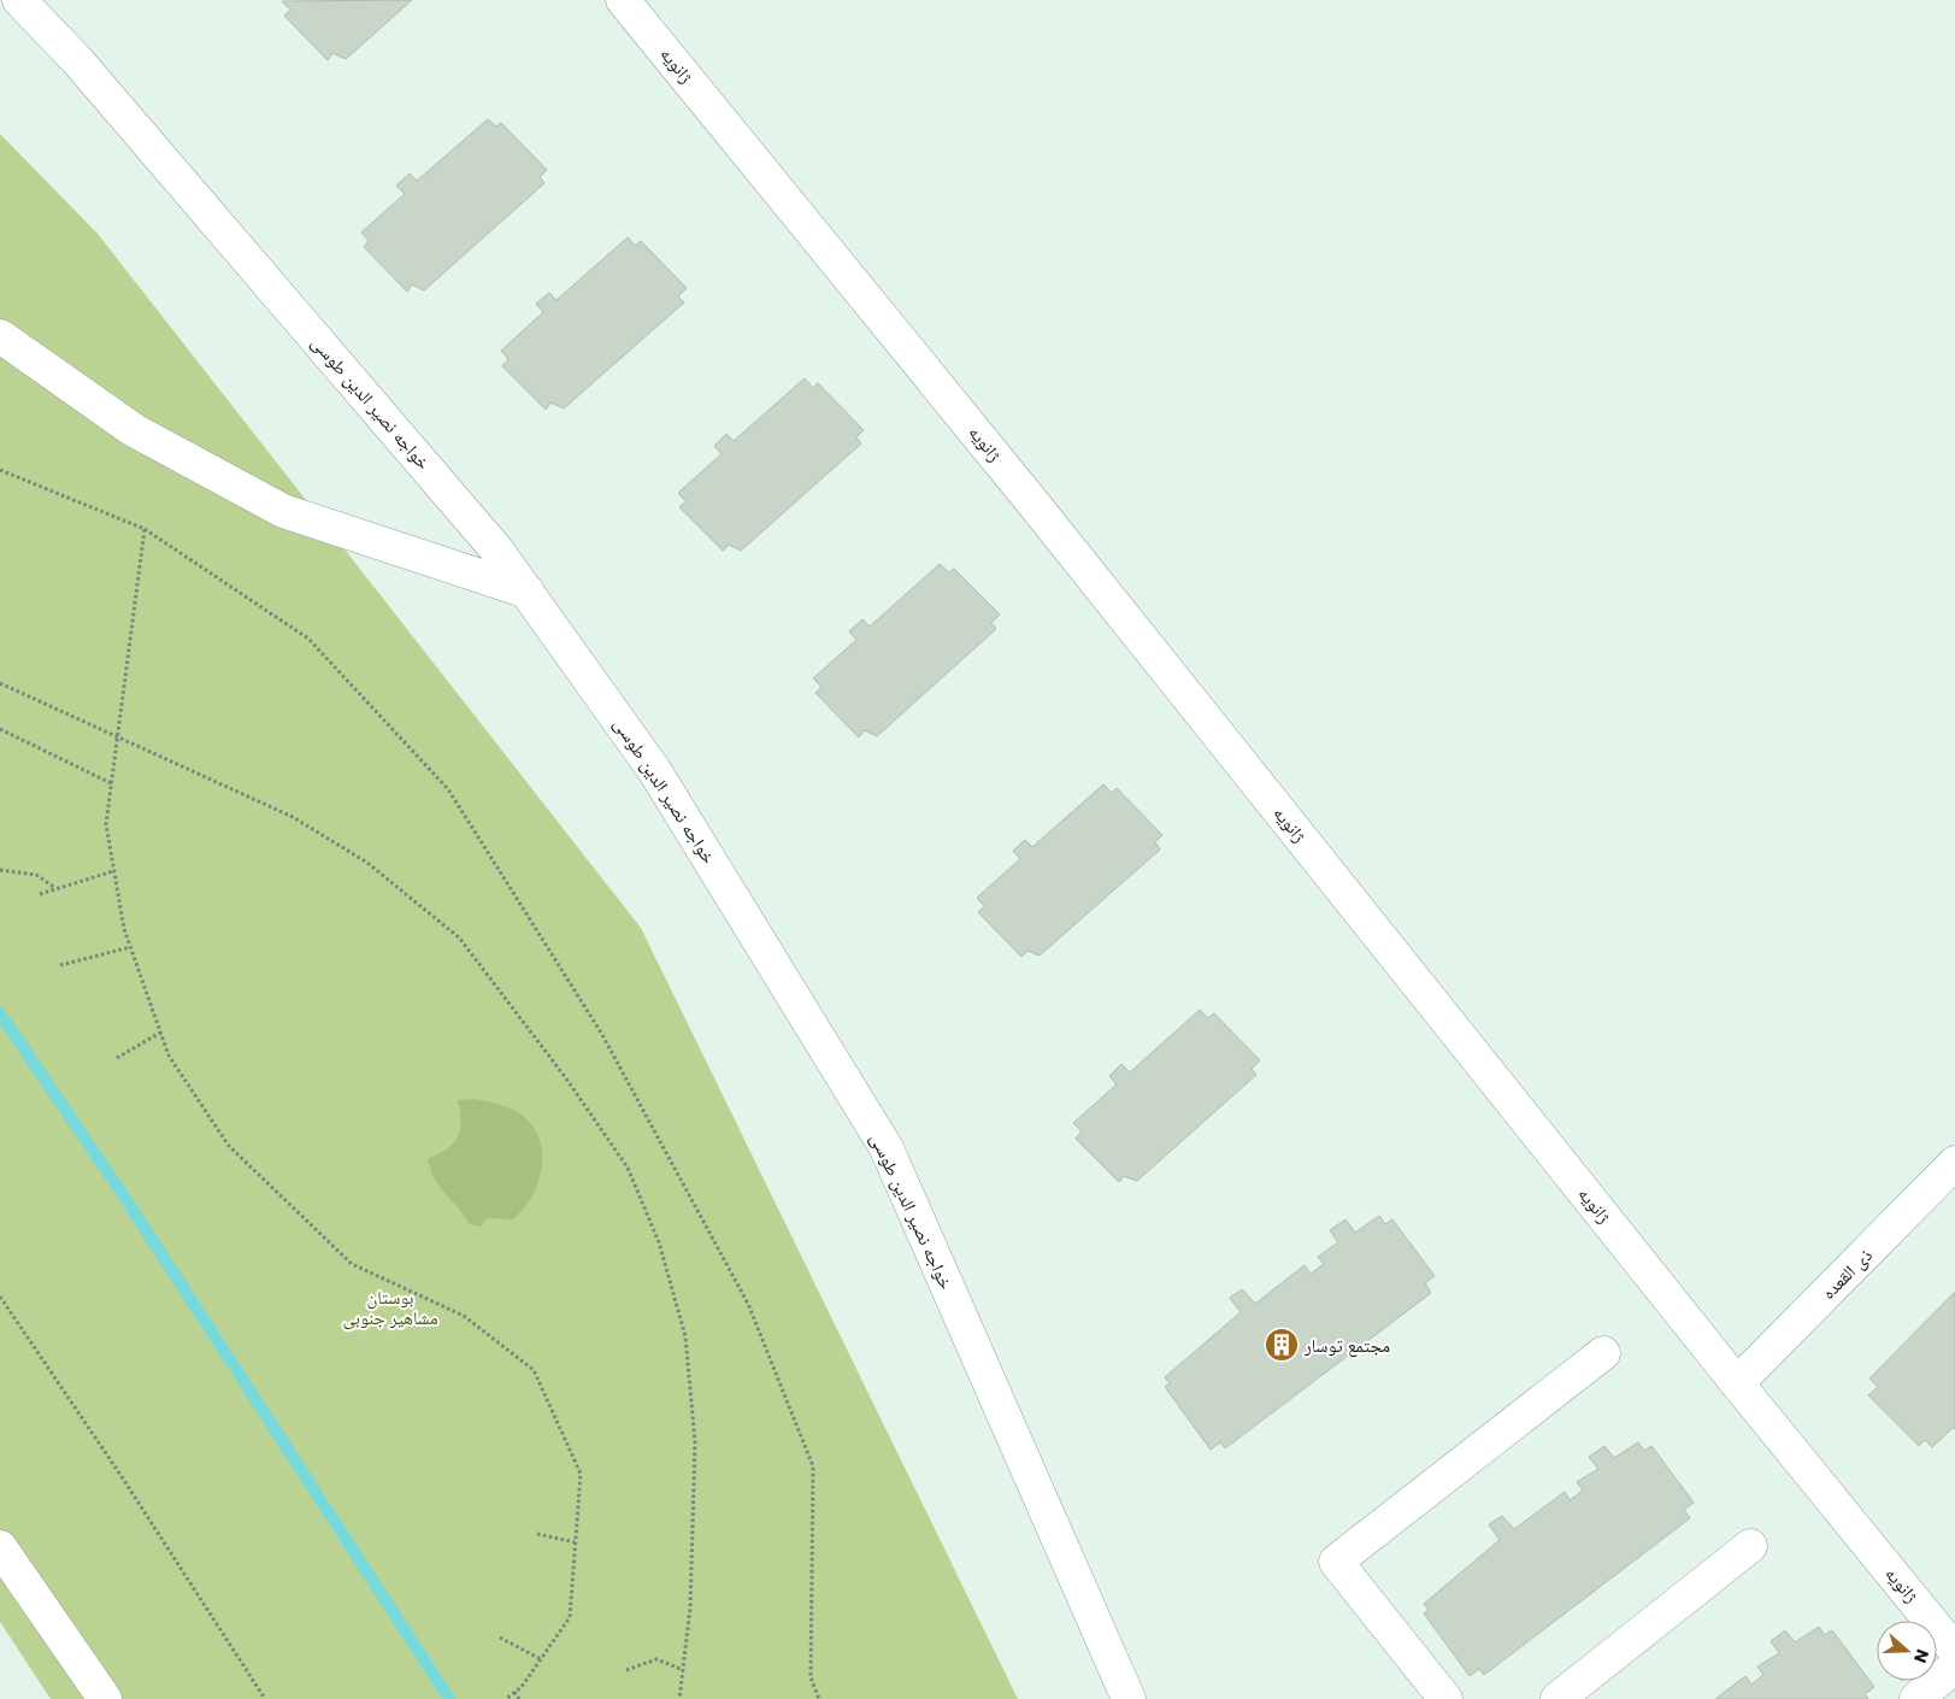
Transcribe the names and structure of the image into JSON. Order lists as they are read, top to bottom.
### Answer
{
  "streets": {
    "street": ["ژانویه", "خواجه نصیر الدین طوسی", "ذی القعده"]
  },
  "crossings": [
    ["ژانویه", "ذی القعده"]
  ],
  "parks": ["بوستان مشاهیر جنوبی"],
  "places": {
    "building": ["مجتمع توسار"]
  },
  "north": "right"
}
